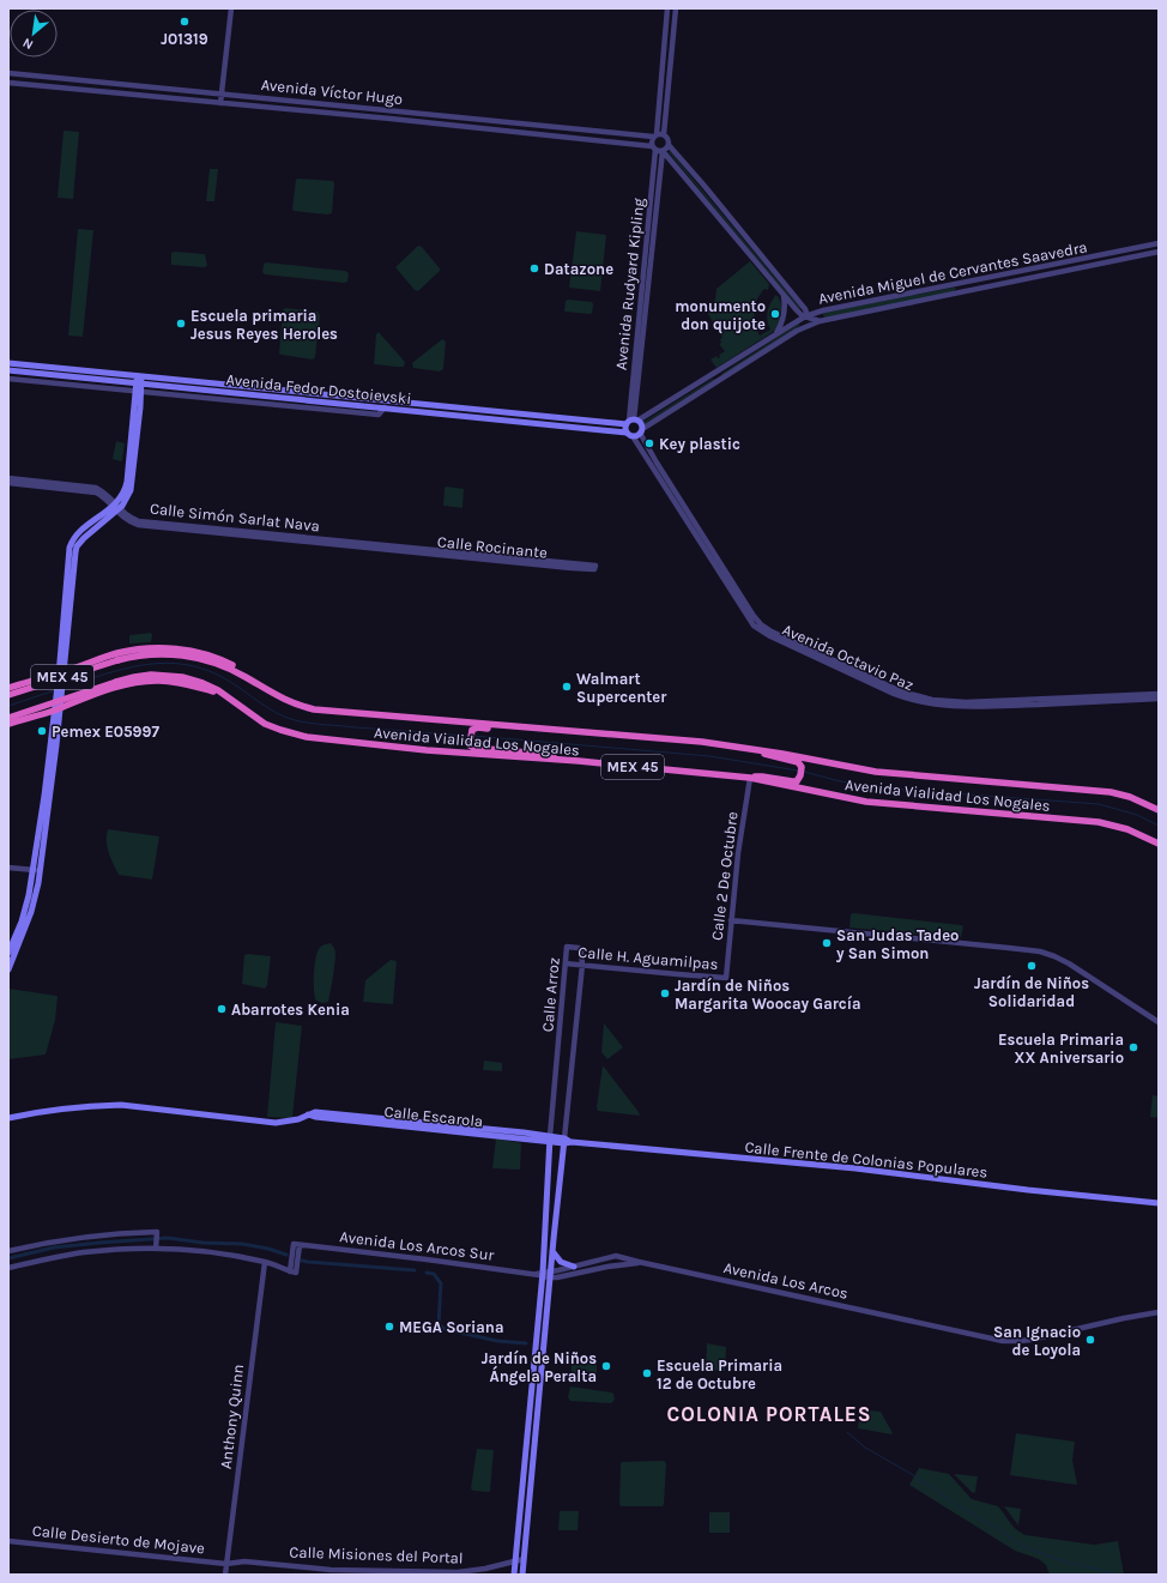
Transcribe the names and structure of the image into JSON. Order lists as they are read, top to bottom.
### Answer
{
  "streets": {
    "highway": ["MEX 45", "Avenida Vialidad Los Nogales"],
    "main road": [
      "Avenida Fedor Dostoievski",
      "Calle Arroz",
      "Calle Escarola",
      "Calle Frente de Colonias Populares"
    ],
    "street": [
      "Avenida Víctor Hugo",
      "Avenida Miguel de Cervantes Saavedra",
      "Avenida Rudyard Kipling",
      "Calle Simón Sarlat Nava",
      "Calle Rocinante",
      "Avenida Octavio Paz",
      "Calle 2 De Octubre",
      "Calle H. Aguamilpas",
      "Avenida Los Arcos Sur",
      "Avenida Los Arcos",
      "Anthony Quinn",
      "Calle Desierto de Mojave",
      "Calle Misiones del Portal"
    ]
  },
  "crossings": [
    ["Avenida Víctor Hugo", "Avenida Rudyard Kipling"],
    ["Avenida Miguel de Cervantes Saavedra", "Avenida Rudyard Kipling"],
    ["Avenida Miguel de Cervantes Saavedra", "Avenida Fedor Dostoievski"],
    ["Avenida Miguel de Cervantes Saavedra", "Avenida Octavio Paz"],
    ["Avenida Rudyard Kipling", "Avenida Fedor Dostoievski"],
    ["Avenida Fedor Dostoievski", "Avenida Octavio Paz"],
    ["Calle Simón Sarlat Nava", "Calle Rocinante"],
    ["Avenida Vialidad Los Nogales", "Calle 2 De Octubre"],
    ["Calle 2 De Octubre", "Calle H. Aguamilpas"],
    ["Calle H. Aguamilpas", "Calle Arroz"],
    ["Calle Arroz", "Calle Escarola"],
    ["Calle Arroz", "Calle Frente de Colonias Populares"],
    ["Calle Arroz", "Avenida Los Arcos Sur"],
    ["Calle Arroz", "Avenida Los Arcos"],
    ["Calle Arroz", "Calle Misiones del Portal"],
    ["Calle Escarola", "Calle Frente de Colonias Populares"],
    ["Avenida Los Arcos Sur", "Avenida Los Arcos"],
    ["Avenida Los Arcos Sur", "Anthony Quinn"],
    ["Anthony Quinn", "Calle Desierto de Mojave"],
    ["Anthony Quinn", "Calle Misiones del Portal"],
    ["Calle Desierto de Mojave", "Calle Misiones del Portal"]
  ],
  "districts": ["COLONIA PORTALES"],
  "places": [
    "J01319",
    "Datazone",
    "monumento don quijote",
    "Escuela primaria Jesus Reyes Heroles",
    "Key plastic",
    "Walmart Supercenter",
    "Pemex E05997",
    "San Judas Tadeo y San Simon",
    "Jardín de Niños Solidaridad",
    "Jardín de Niños Margarita Woocay García",
    "Abarrotes Kenia",
    "Escuela Primaria XX Aniversario",
    "MEGA Soriana",
    "San Ignacio de Loyola",
    "Jardín de Niños Ángela Peralta",
    "Escuela Primaria 12 de Octubre"
  ],
  "north": "bottom left"
}
